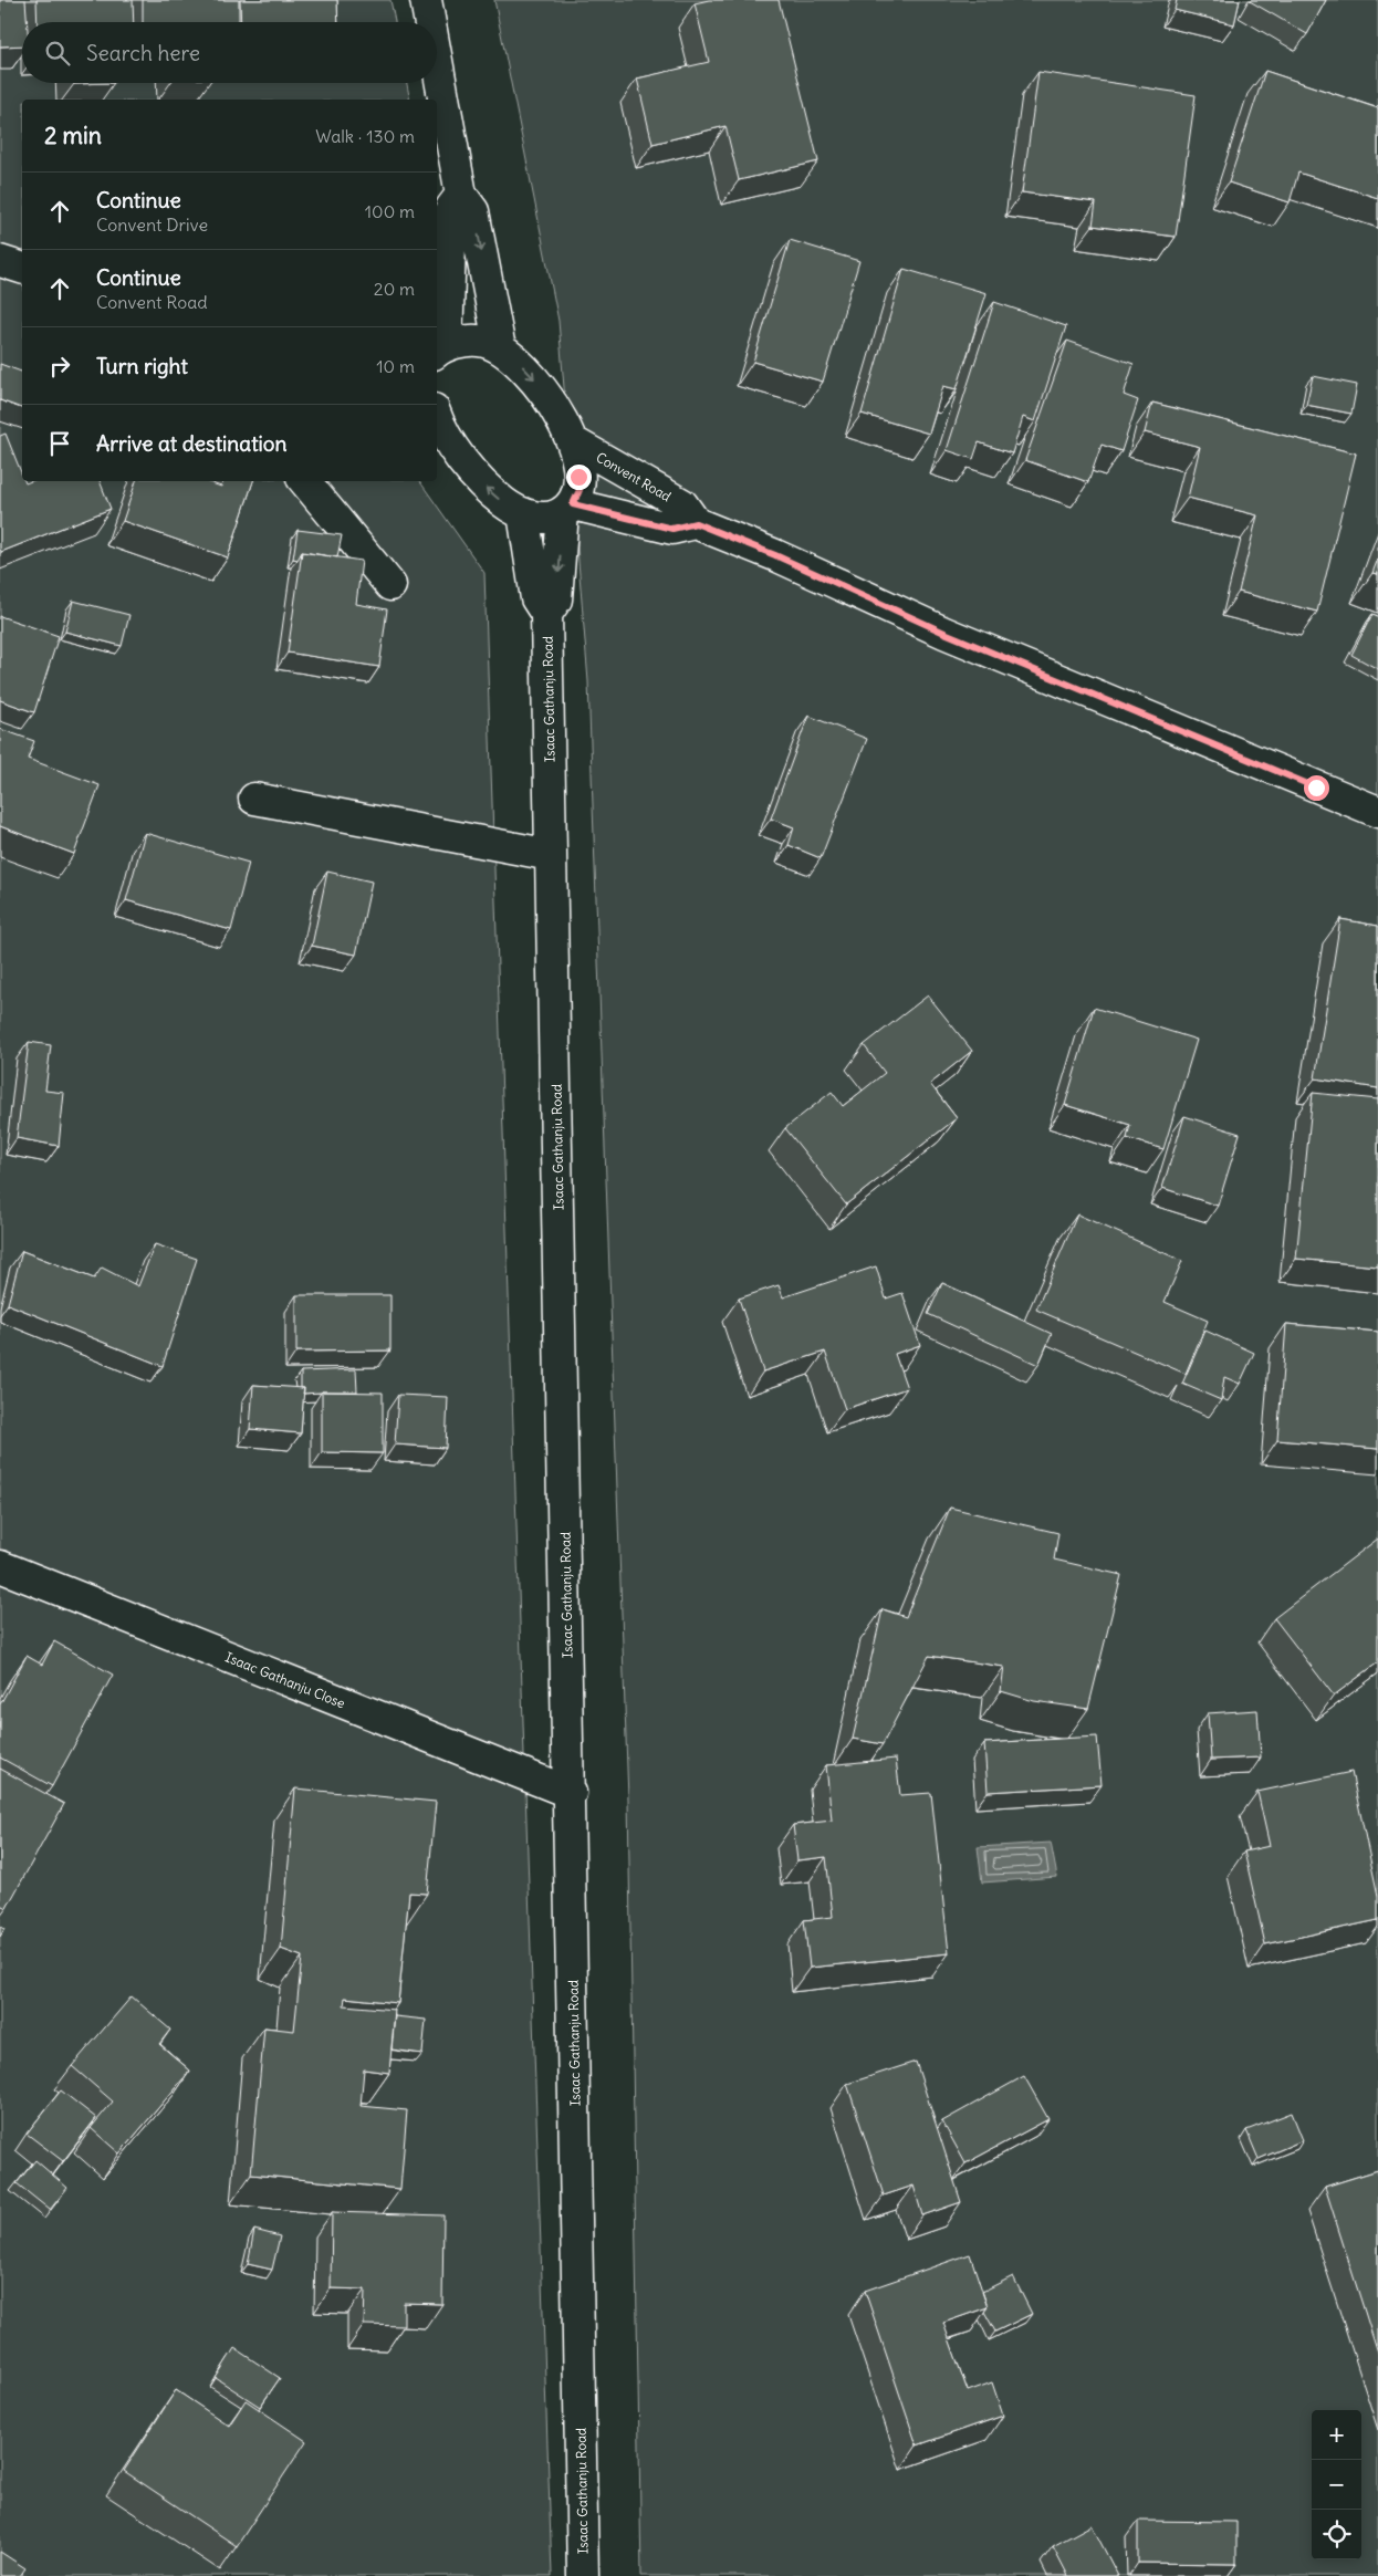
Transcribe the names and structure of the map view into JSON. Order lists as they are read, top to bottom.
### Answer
{
  "streets": {
    "street": ["Convent Road", "Isaac Gathanju Road", "Isaac Gathanju Close"]
  },
  "crossings": [
    ["Isaac Gathanju Road", "Isaac Gathanju Close"]
  ],
  "page": {
    "search": "Search here",
    "heading": ["2 min", "Walk · 130 m"],
    "list": [
      ["Continue", "Convent Drive", "100 m"],
      ["Continue", "Convent Road", "20 m"],
      ["Turn right", "10 m"],
      "Arrive at destination"
    ],
    "map_buttons": ["+", "−"]
  }
}
